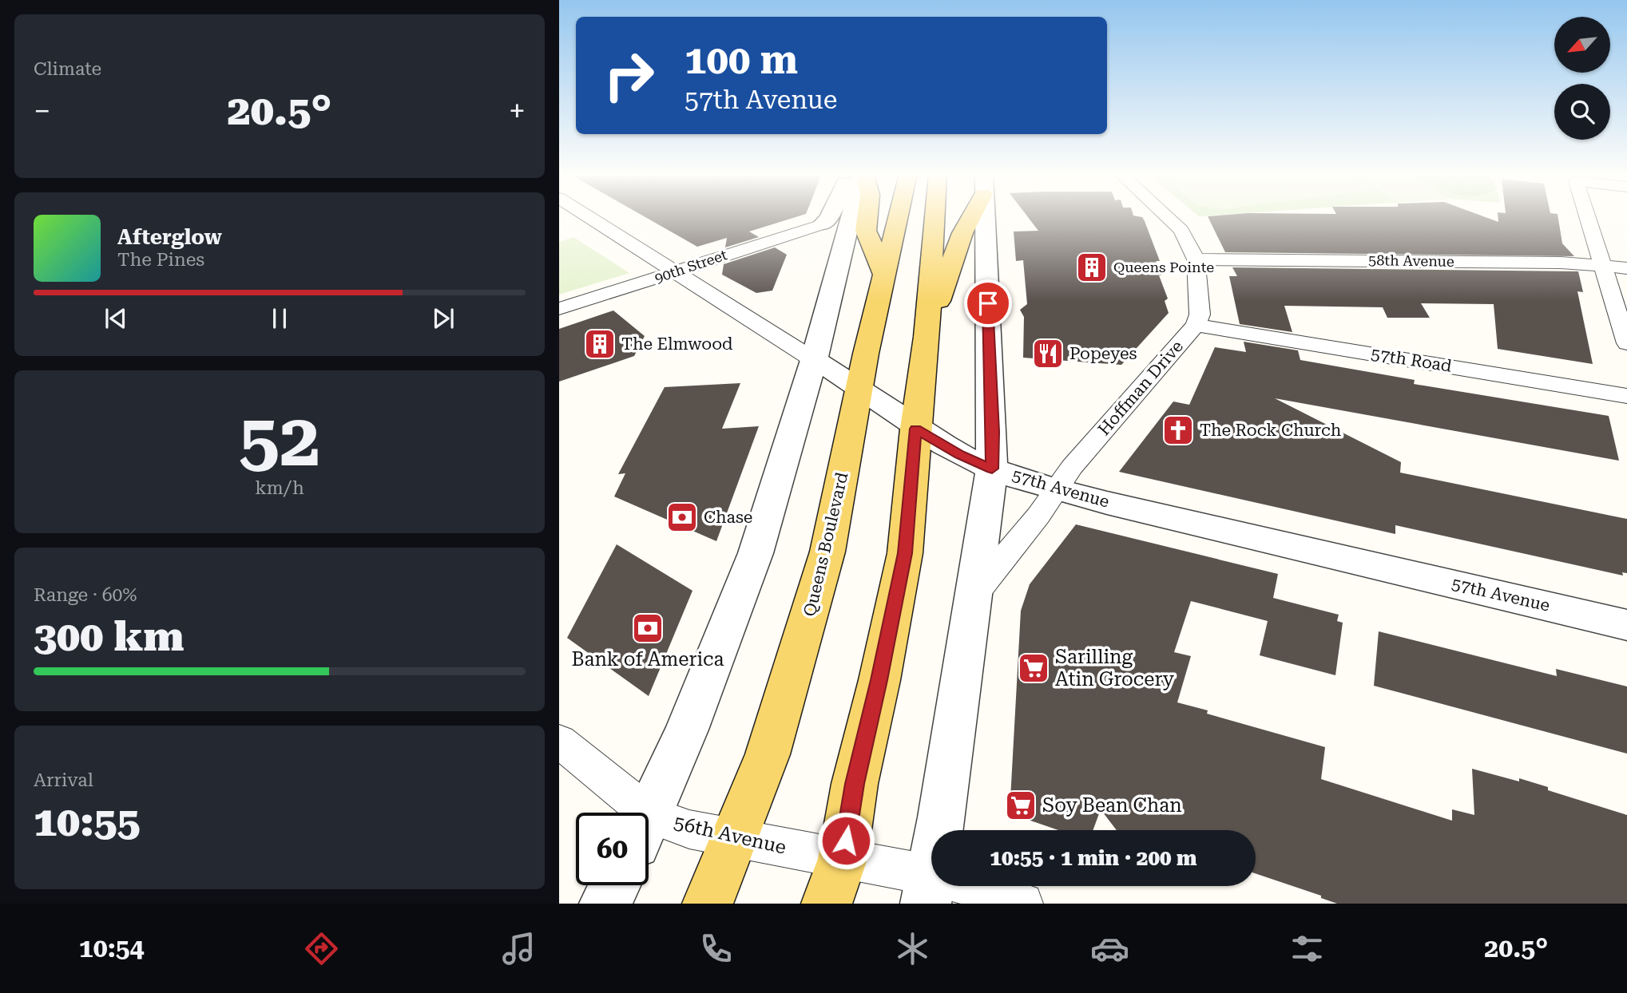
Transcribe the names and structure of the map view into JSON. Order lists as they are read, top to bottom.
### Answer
{
  "streets": {
    "main road": ["Queens Boulevard"],
    "street": [
      "58th Avenue",
      "90th Street",
      "57th Road",
      "Hoffman Drive",
      "57th Avenue",
      "56th Avenue"
    ]
  },
  "crossings": [
    ["58th Avenue", "Hoffman Drive"],
    ["90th Street", "57th Avenue"],
    ["57th Road", "Hoffman Drive"],
    ["Hoffman Drive", "57th Avenue"],
    ["57th Avenue", "Queens Boulevard"],
    ["Queens Boulevard", "56th Avenue"]
  ],
  "places": {
    "building": ["Queens Pointe", "The Elmwood"],
    "restaurant": ["Popeyes"],
    "church": ["The Rock Church"],
    "bank": ["Chase", "Bank of America"],
    "supermarket": ["Sarilling Atin Grocery", "Soy Bean Chan"]
  },
  "north": "bottom left",
  "page": {
    "tile": [
      "Climate",
      ["52", "km/h"],
      ["Range · 60%", "300 km"],
      ["Arrival", "10:55"]
    ],
    "turn": ["100 m", "57th Avenue"],
    "heat": ["−", "20.5°", "+"],
    "song": ["Afterglow", "The Pines"],
    "limit": "60",
    "trip": "10:55 · 1 min · 200 m",
    "tabs": ["10:54", "20.5°"]
  }
}
